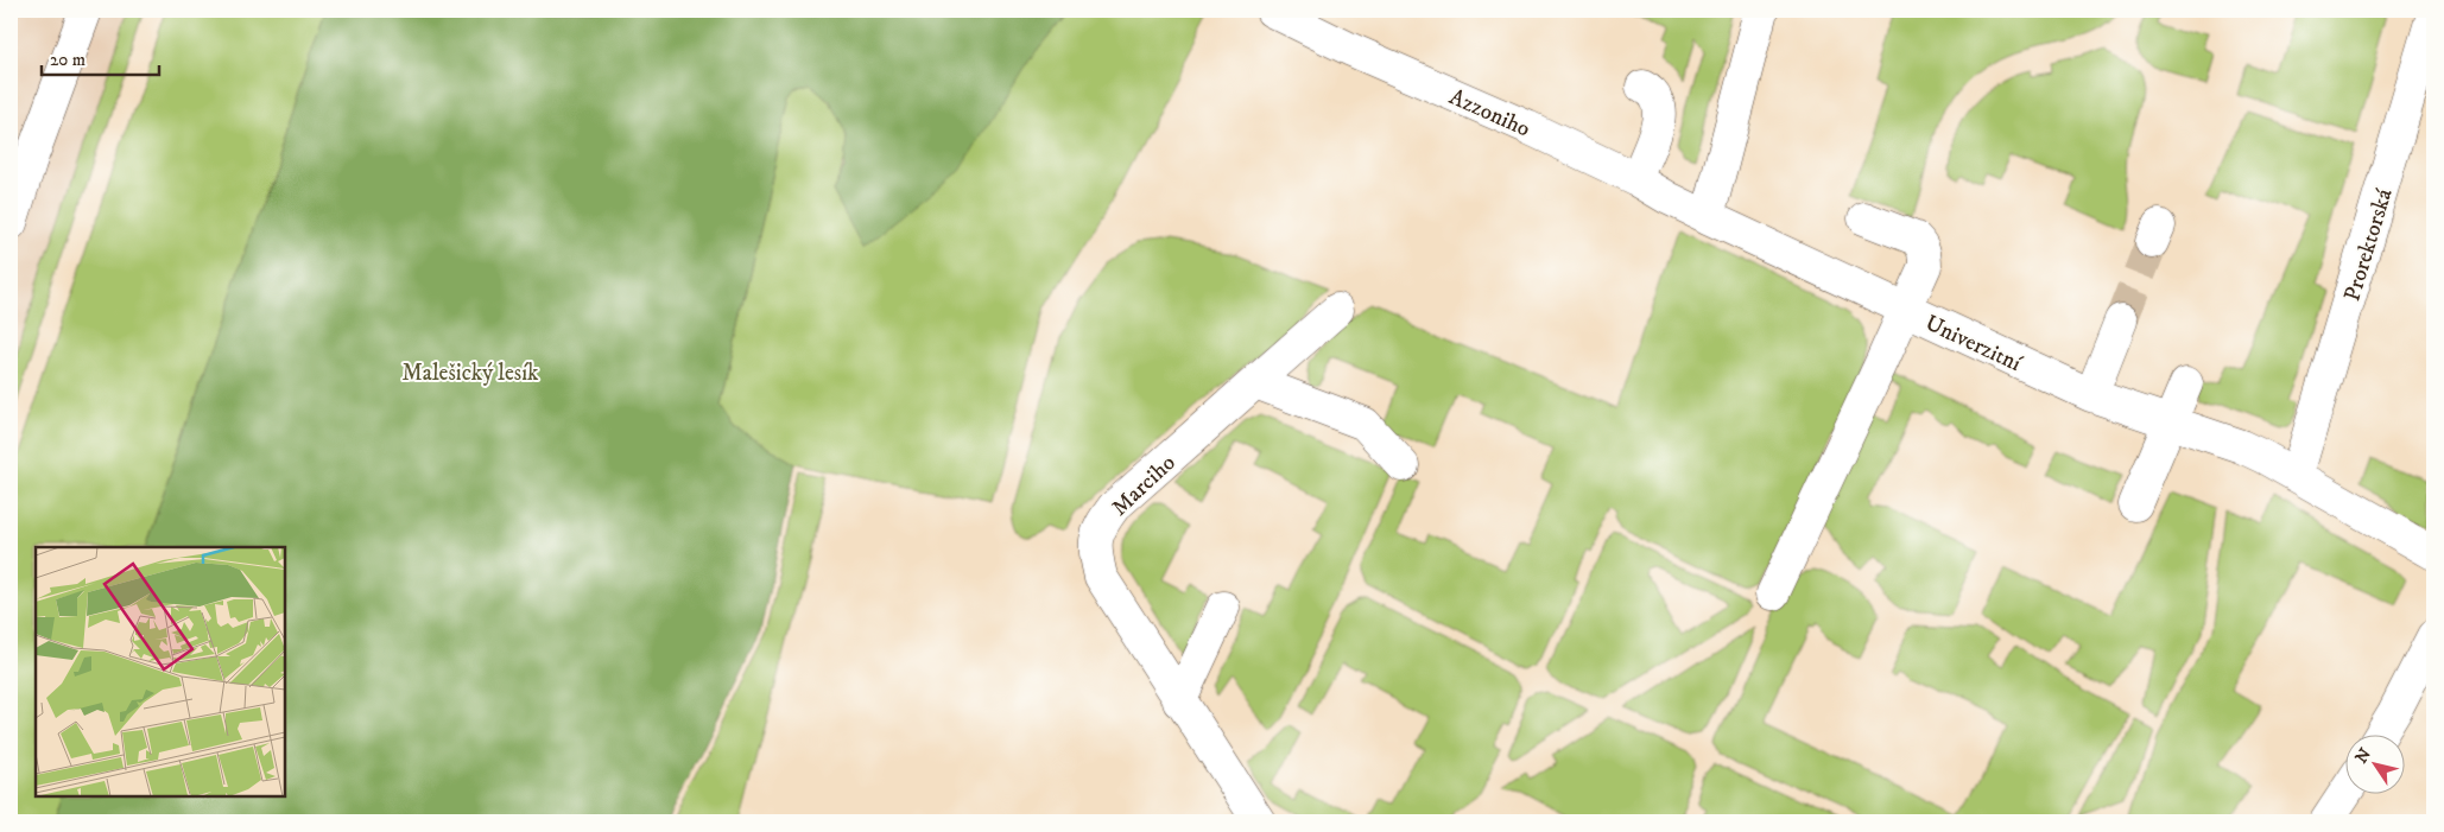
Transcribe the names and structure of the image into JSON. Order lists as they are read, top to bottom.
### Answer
{
  "streets": {
    "street": [
      "Azzoniho",
      "Prorektorská",
      "Univerzitní",
      "Marciho"
    ]
  },
  "crossings": [
    ["Azzoniho", "Univerzitní"],
    ["Prorektorská", "Univerzitní"]
  ],
  "parks": ["Malešický lesík"],
  "scale_bar": "20 m",
  "north": "top left"
}
